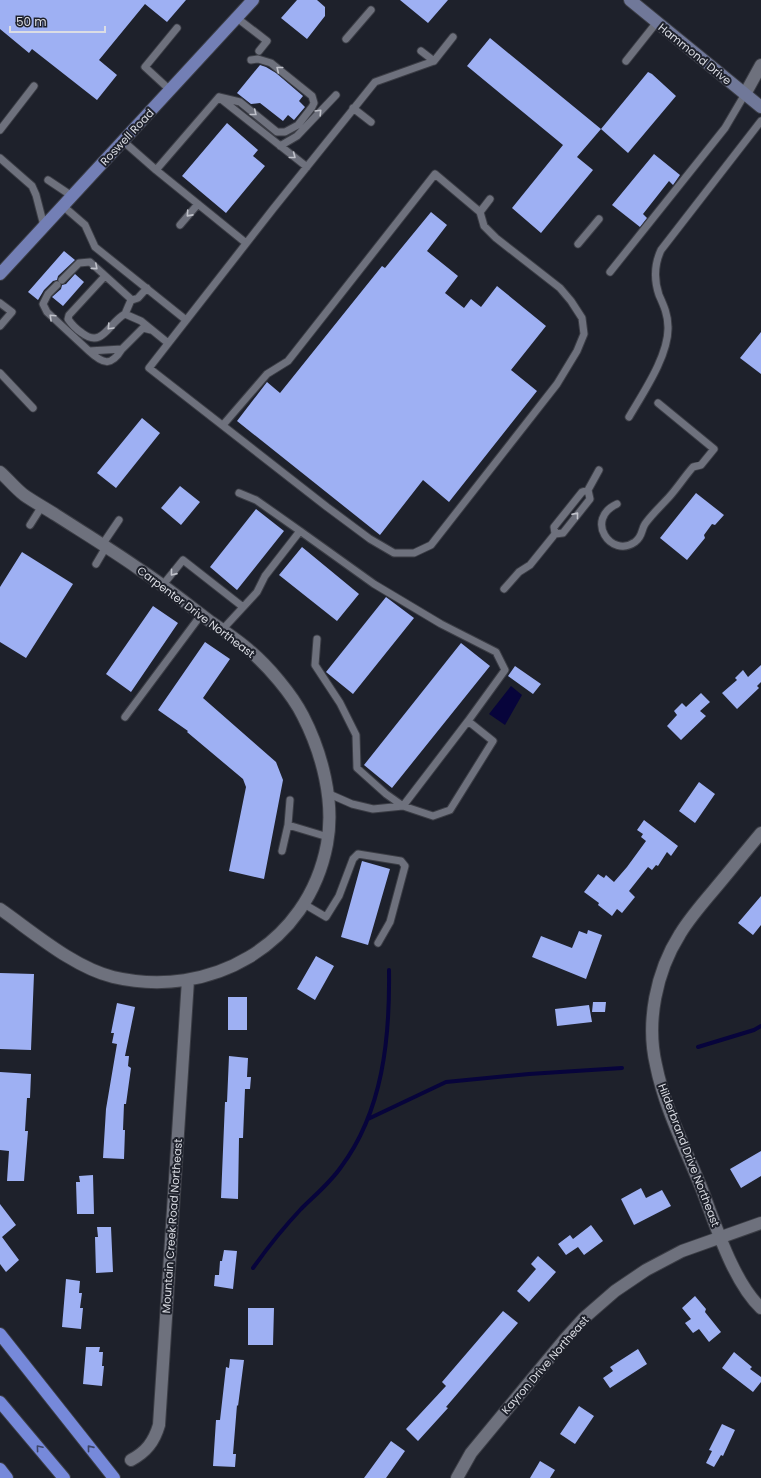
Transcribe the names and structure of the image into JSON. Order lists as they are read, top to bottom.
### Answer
{
  "streets": {
    "main road": ["Roswell Road"],
    "street": [
      "Hammond Drive",
      "Carpenter Drive Northeast",
      "Hilderbrand Drive Northeast",
      "Mountain Creek Road Northeast",
      "Kayron Drive Northeast"
    ]
  },
  "crossings": [
    ["Carpenter Drive Northeast", "Mountain Creek Road Northeast"],
    ["Hilderbrand Drive Northeast", "Kayron Drive Northeast"]
  ],
  "scale_bar": "50 m"
}
